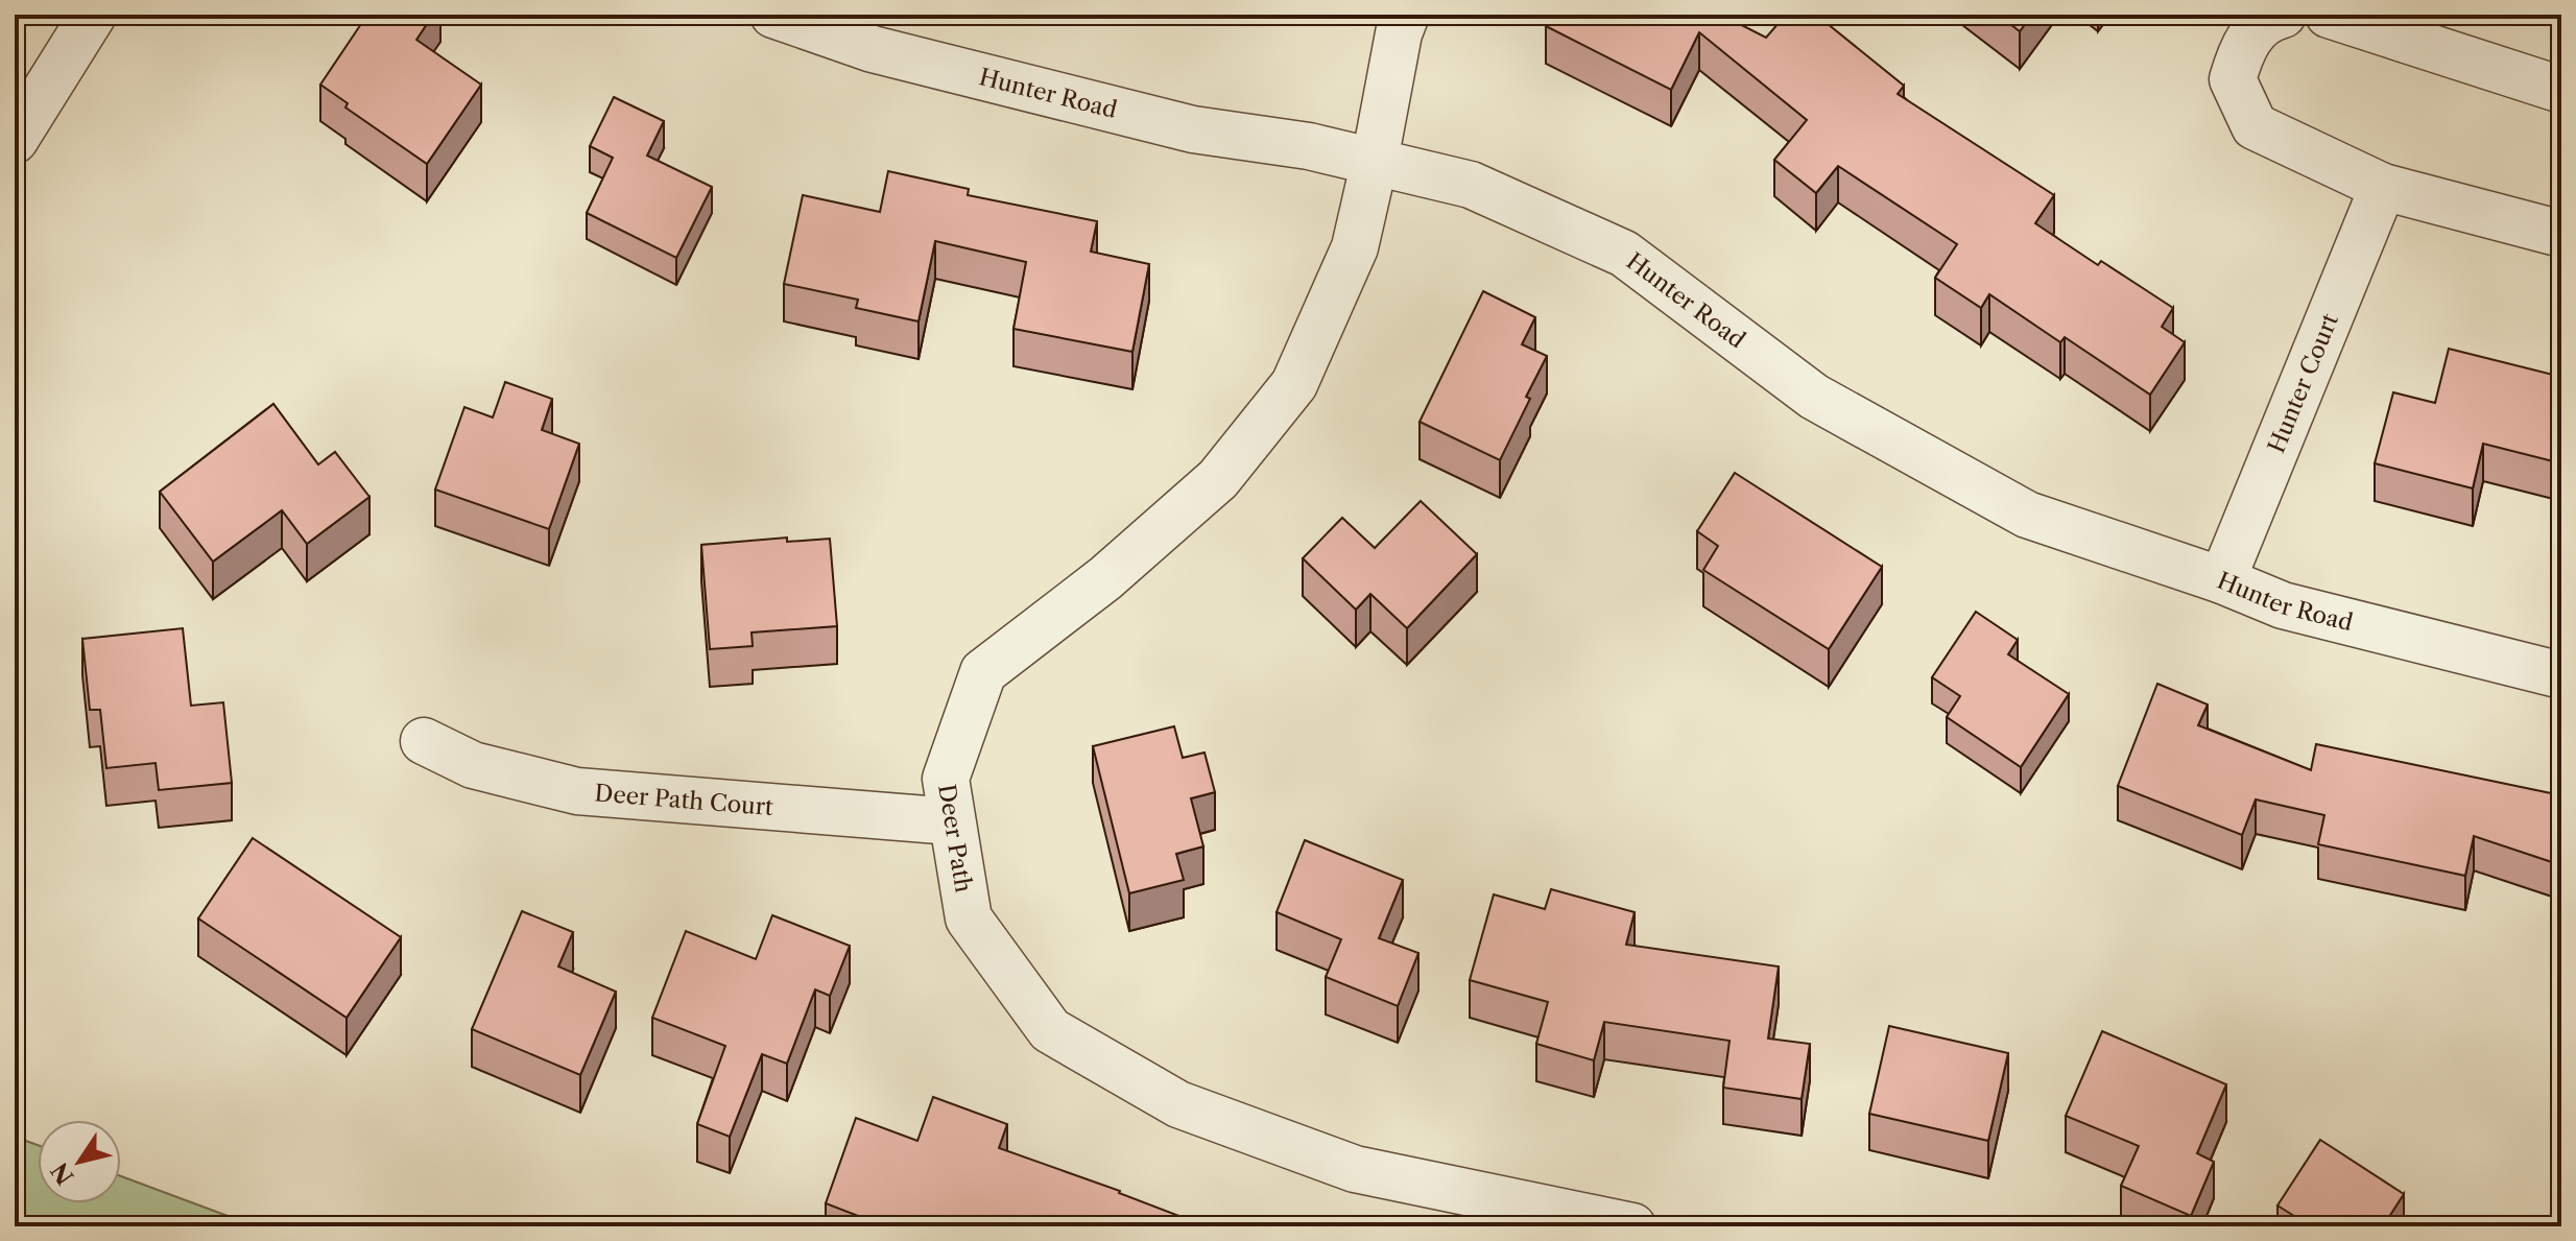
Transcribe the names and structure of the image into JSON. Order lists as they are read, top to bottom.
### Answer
{
  "streets": {
    "street": [
      "Hunter Road",
      "Hunter Court",
      "Deer Path Court",
      "Deer Path"
    ]
  },
  "crossings": [
    ["Hunter Road", "Hunter Court"],
    ["Hunter Road", "Deer Path"],
    ["Deer Path Court", "Deer Path"]
  ],
  "north": "bottom left"
}
